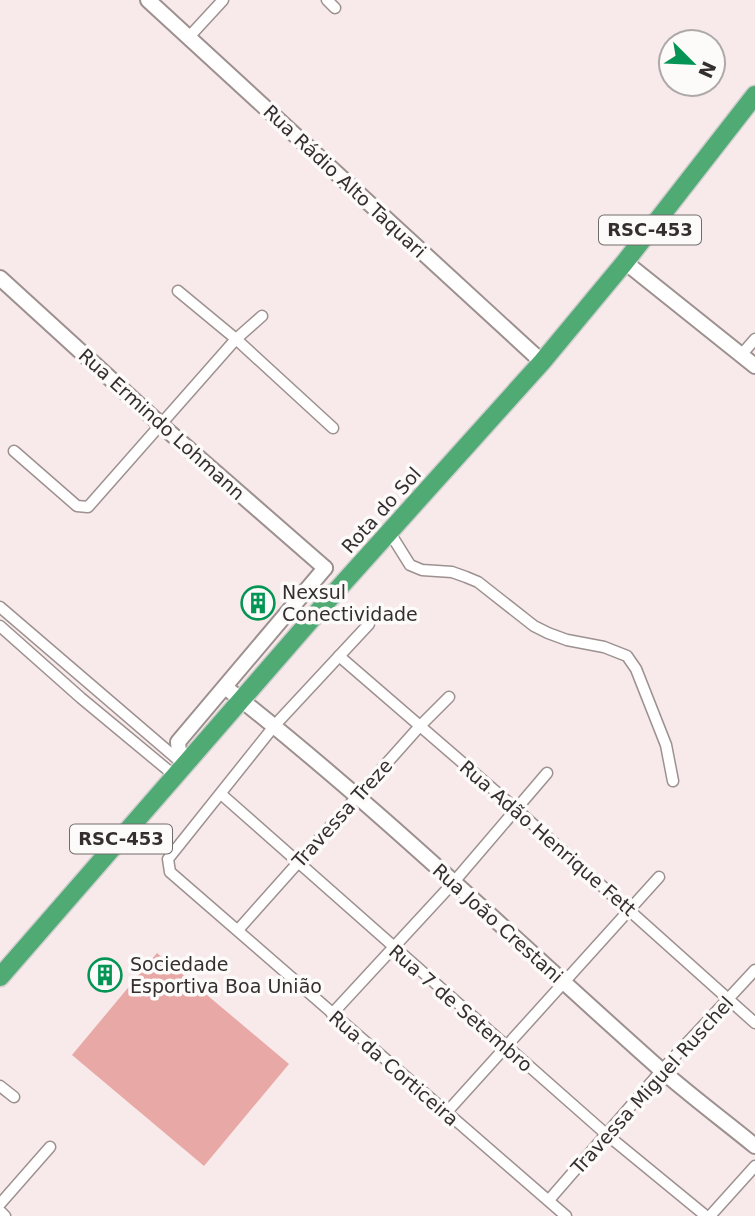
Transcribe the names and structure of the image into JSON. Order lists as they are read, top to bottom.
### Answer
{
  "streets": {
    "highway": ["RSC-453", "Rota do Sol"],
    "street": [
      "Rua Rádio Alto Taquari",
      "Rua Ermindo Lohmann",
      "Travessa Treze",
      "Rua Adão Henrique Fett",
      "Rua João Crestani",
      "Rua 7 de Setembro",
      "Rua da Corticeira",
      "Travessa Miguel Ruschel"
    ]
  },
  "crossings": [
    ["Rua Rádio Alto Taquari", "Rota do Sol"],
    ["Rota do Sol", "Rua João Crestani"],
    ["Travessa Treze", "Rua Adão Henrique Fett"],
    ["Travessa Treze", "Rua João Crestani"],
    ["Travessa Treze", "Rua 7 de Setembro"],
    ["Travessa Treze", "Rua da Corticeira"],
    ["Rua Adão Henrique Fett", "Travessa Miguel Ruschel"],
    ["Rua João Crestani", "Travessa Miguel Ruschel"],
    ["Rua 7 de Setembro", "Rua da Corticeira"],
    ["Rua 7 de Setembro", "Travessa Miguel Ruschel"],
    ["Rua da Corticeira", "Travessa Miguel Ruschel"]
  ],
  "places": {
    "building": ["Nexsul Conectividade", "Sociedade Esportiva Boa União"]
  },
  "north": "bottom right"
}
